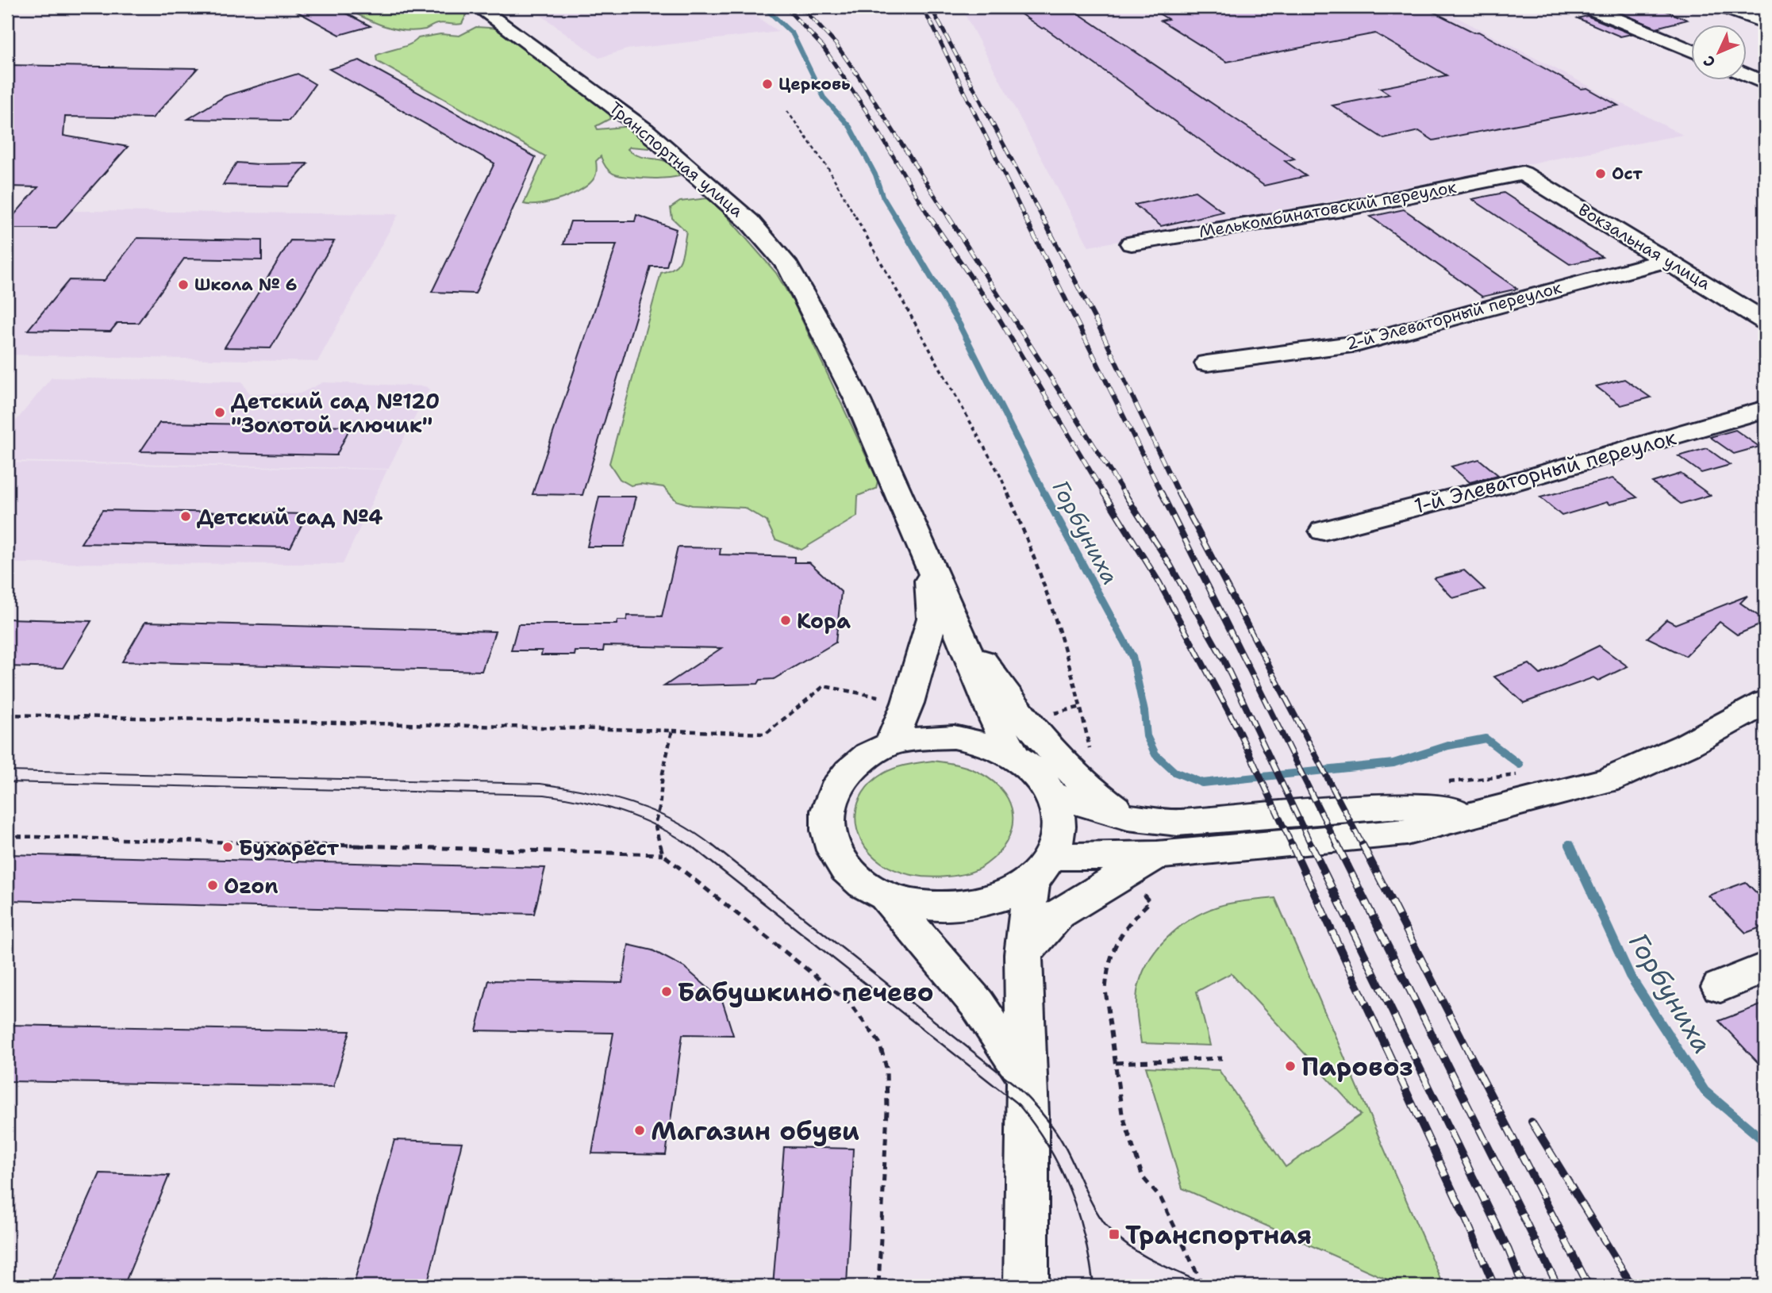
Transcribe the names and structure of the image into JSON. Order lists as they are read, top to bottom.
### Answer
{
  "streets": {
    "main road": [
      "Транспортная улица",
      "Мелькомбинатовский переулок",
      "Вокзальная улица",
      "2-й Элеваторный переулок",
      "1-й Элеваторный переулок"
    ]
  },
  "crossings": [
    ["Мелькомбинатовский переулок", "Вокзальная улица"],
    ["Вокзальная улица", "2-й Элеваторный переулок"]
  ],
  "water": ["Горбуниха"],
  "places": {
    "other": [
      "Церковь",
      "Ост",
      "Школа № 6",
      "Детский сад №120 \"Золотой ключик\"",
      "Детский сад №4",
      "Кора",
      "Бухарест",
      "Ozon",
      "Бабушкино печево",
      "Паровоз",
      "Магазин обуви"
    ],
    "transit": ["Транспортная"]
  },
  "north": "bottom left"
}
